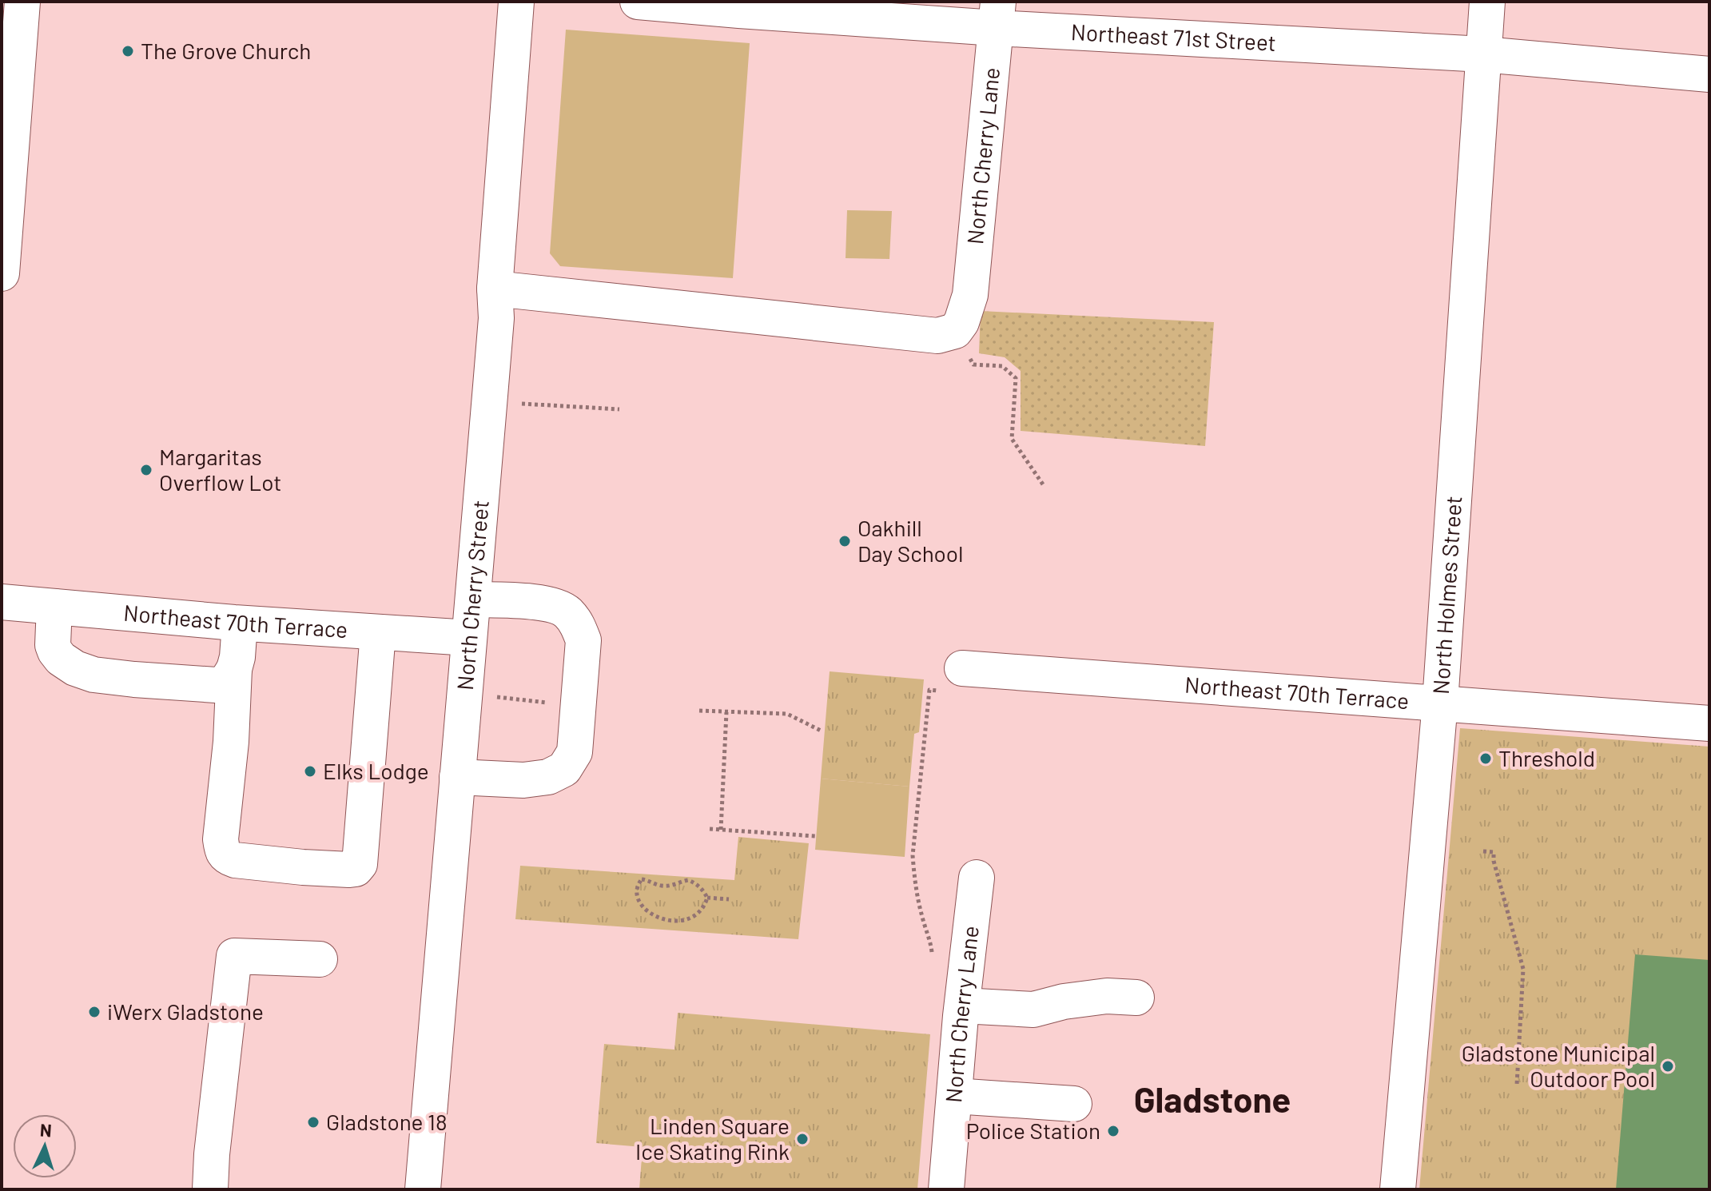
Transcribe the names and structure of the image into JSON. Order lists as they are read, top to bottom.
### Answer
{
  "streets": {
    "street": [
      "Northeast 71st Street",
      "North Cherry Lane",
      "North Cherry Street",
      "North Holmes Street",
      "Northeast 70th Terrace"
    ]
  },
  "crossings": [
    ["Northeast 71st Street", "North Cherry Lane"],
    ["Northeast 71st Street", "North Holmes Street"],
    ["North Cherry Street", "Northeast 70th Terrace"],
    ["North Holmes Street", "Northeast 70th Terrace"]
  ],
  "districts": ["Gladstone"],
  "places": [
    "The Grove Church",
    "Margaritas Overflow Lot",
    "Oakhill Day School",
    "Threshold",
    "Elks Lodge",
    "iWerx Gladstone",
    "Gladstone Municipal Outdoor Pool",
    "Gladstone 18",
    "Police Station",
    "Linden Square Ice Skating Rink"
  ],
  "north": "top"
}
